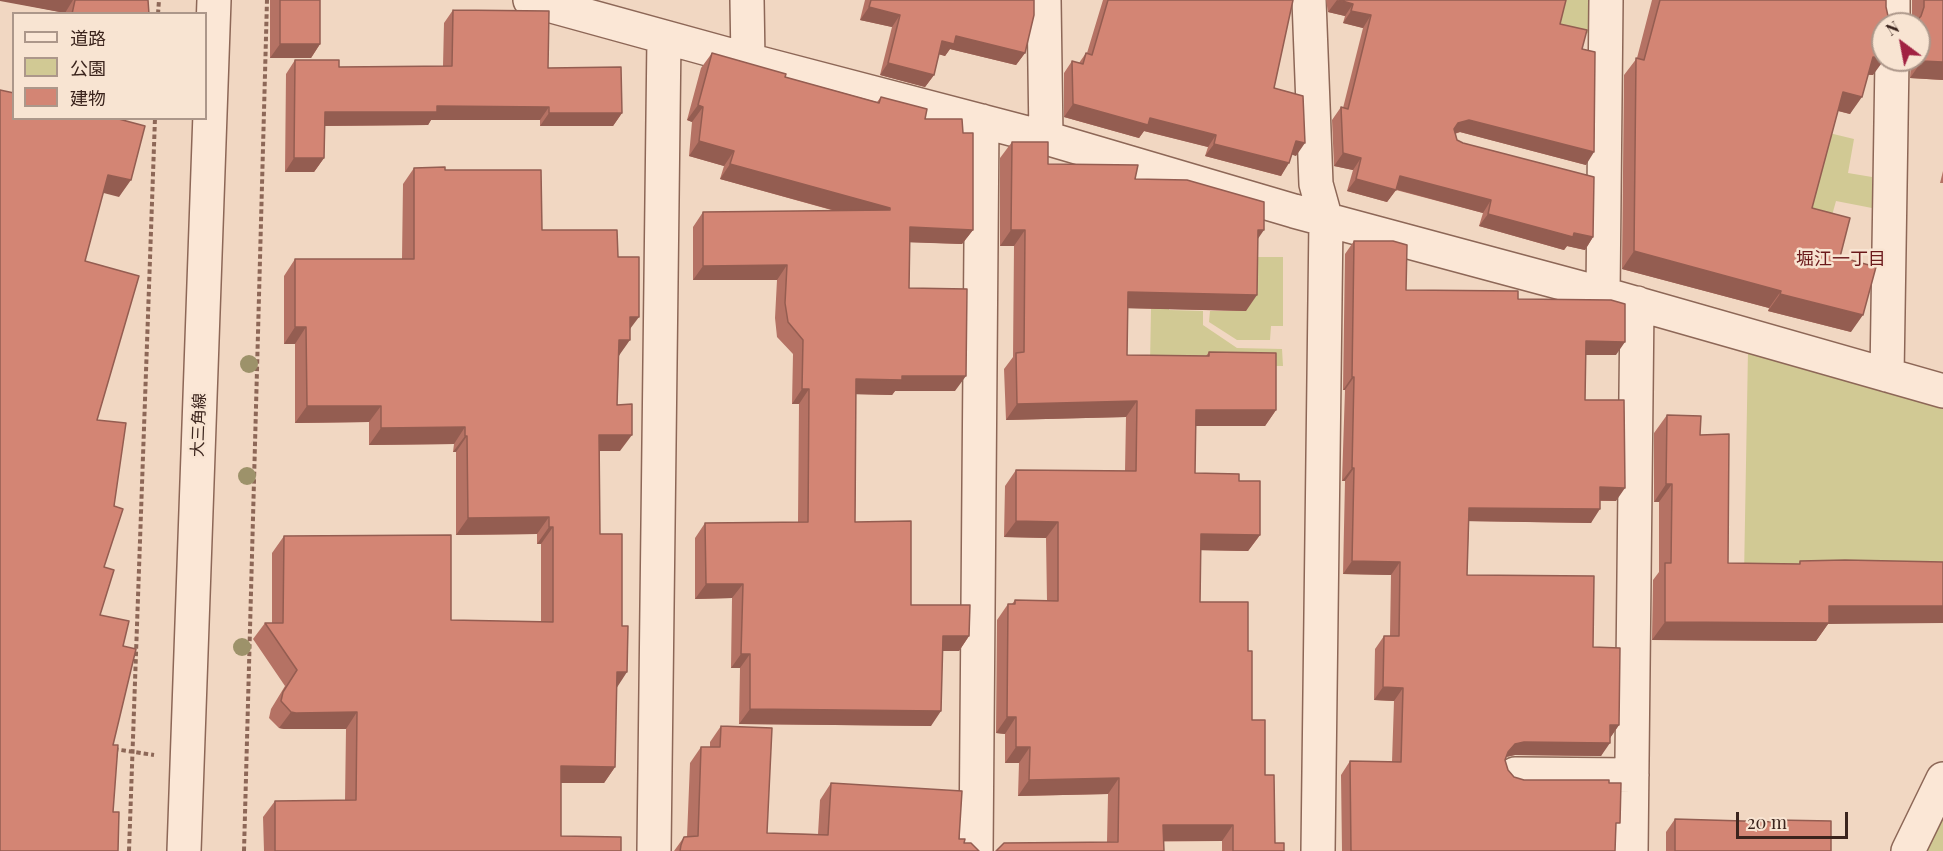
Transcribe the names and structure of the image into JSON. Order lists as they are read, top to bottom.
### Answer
{
  "streets": {
    "street": ["大三角線"]
  },
  "districts": ["堀江一丁目"],
  "legend": ["道路", "公園", "建物"],
  "scale_bar": "20 m",
  "north": "top left"
}
